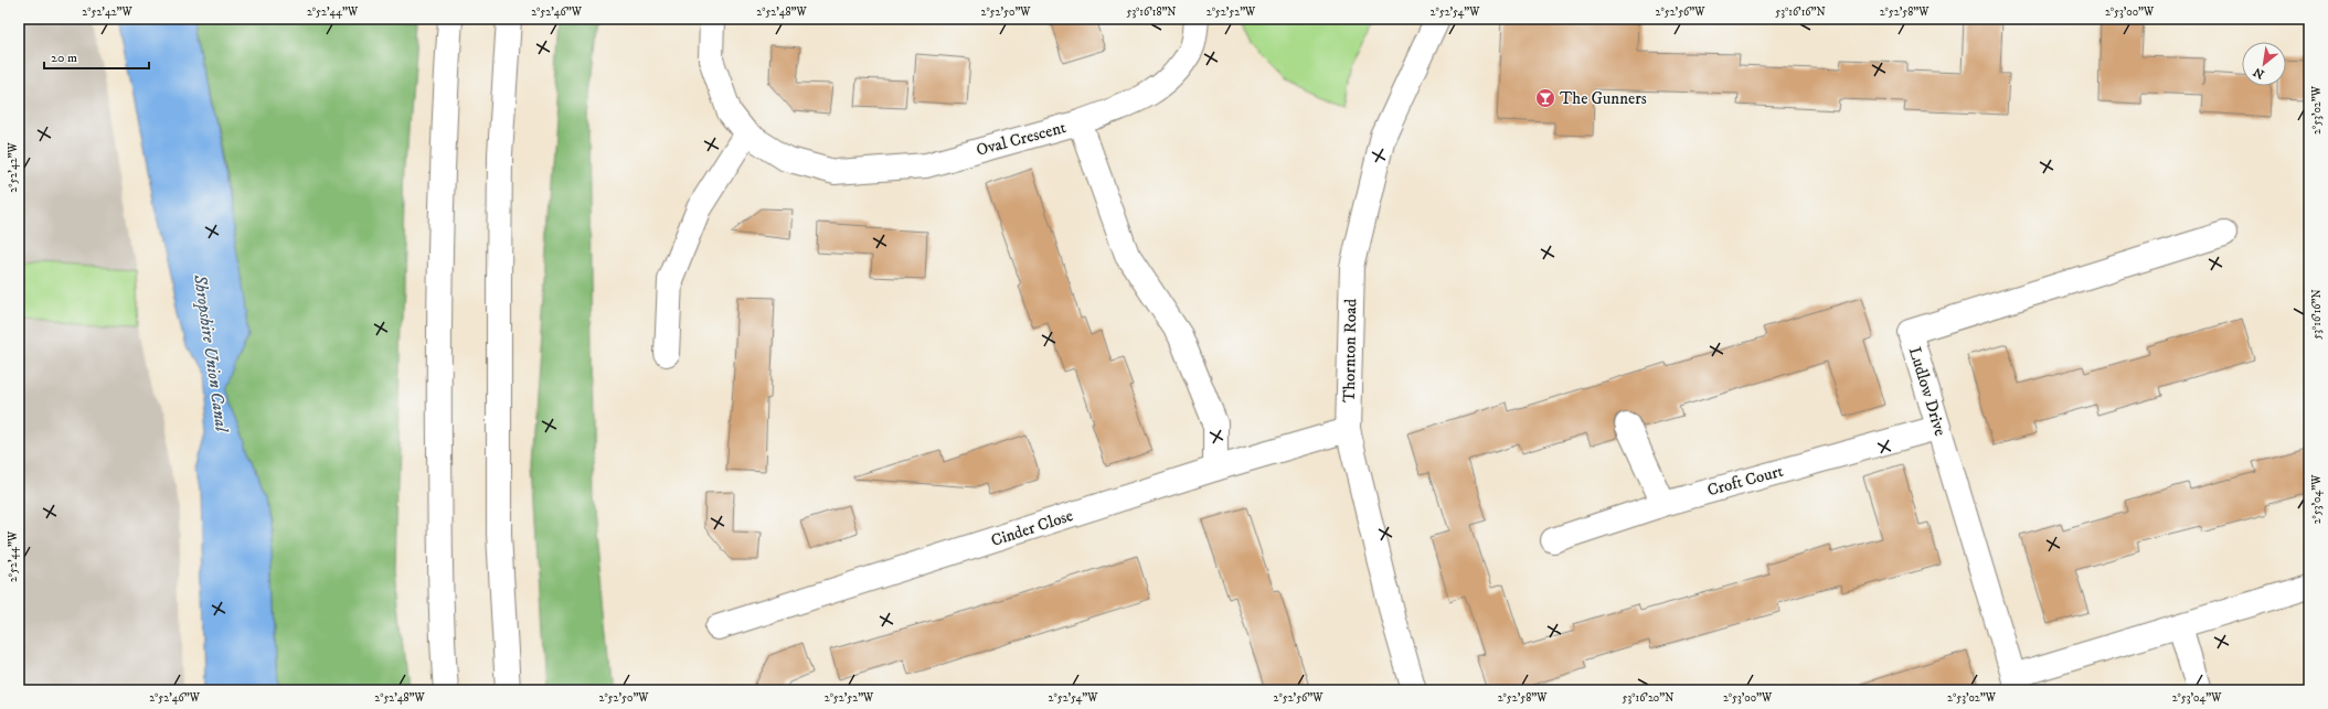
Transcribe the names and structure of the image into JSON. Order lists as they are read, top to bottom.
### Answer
{
  "streets": {
    "main road": [
      "Oval Crescent",
      "Thornton Road",
      "Ludlow Drive",
      "Croft Court",
      "Cinder Close"
    ]
  },
  "crossings": [
    ["Oval Crescent", "Cinder Close"],
    ["Thornton Road", "Cinder Close"],
    ["Ludlow Drive", "Croft Court"]
  ],
  "water": ["Shropshire Union Canal"],
  "places": {
    "bar": ["The Gunners"]
  },
  "scale_bar": "20 m",
  "north": "bottom left",
  "coordinates": [
    "2°52'42\"W",
    "2°52'44\"W",
    "2°52'46\"W",
    "2°52'48\"W",
    "2°52'50\"W",
    "53°16'18\"N",
    "2°52'52\"W",
    "2°52'54\"W",
    "2°52'56\"W",
    "53°16'16\"N",
    "2°52'58\"W",
    "2°53'00\"W",
    "2°53'02\"W",
    "2°53'04\"W",
    "53°16'20\"N"
  ]
}
